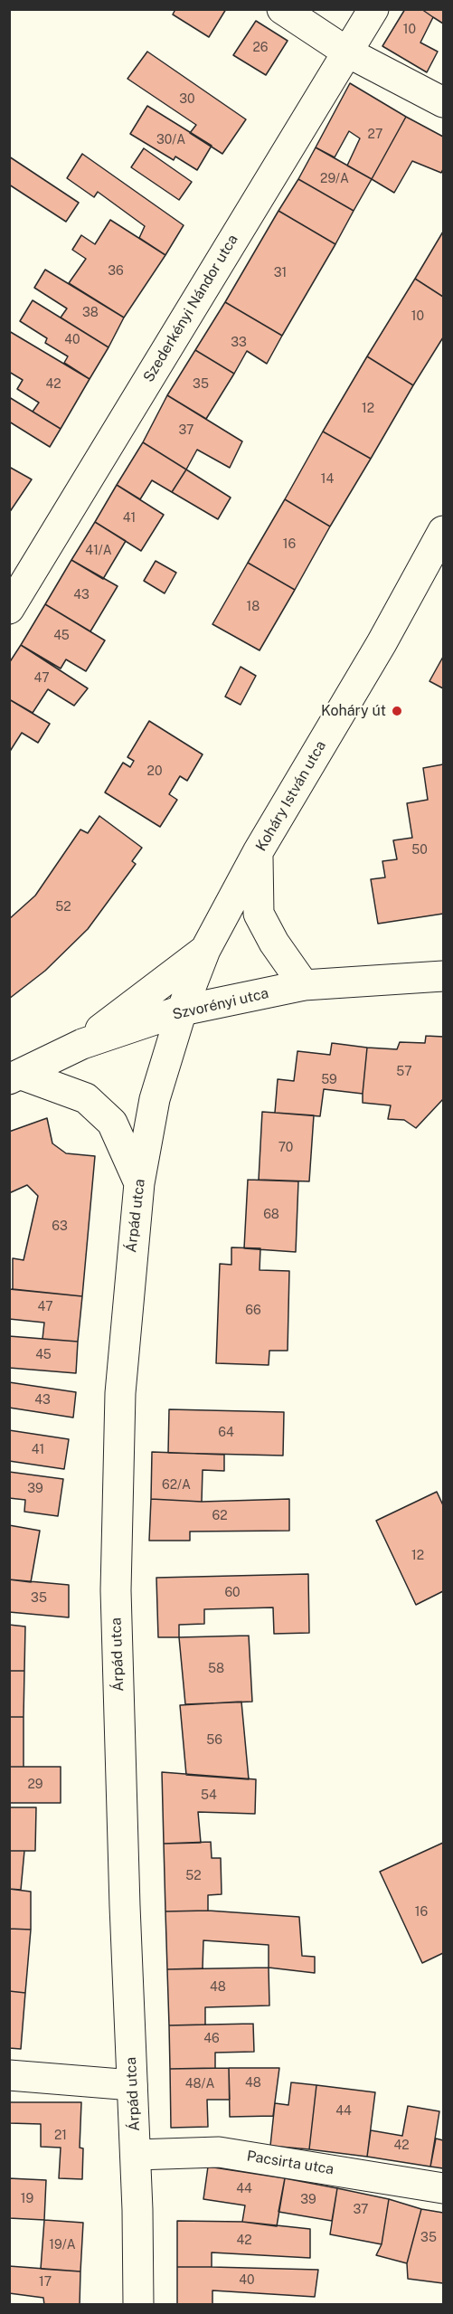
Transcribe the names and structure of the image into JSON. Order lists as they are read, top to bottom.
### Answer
{
  "streets": {
    "main road": [
      "Szederkényi Nándor utca",
      "Koháry István utca",
      "Szvorényi utca",
      "Árpád utca",
      "Pacsirta utca"
    ]
  },
  "crossings": [
    ["Koháry István utca", "Szvorényi utca"],
    ["Koháry István utca", "Árpád utca"],
    ["Szvorényi utca", "Árpád utca"],
    ["Árpád utca", "Pacsirta utca"]
  ],
  "places": ["Koháry út"],
  "house_numbers": [
    "10",
    "26",
    "30",
    "27",
    "30/A",
    "29/A",
    "36",
    "31",
    "38",
    "10",
    "40",
    "33",
    "42",
    "35",
    "12",
    "37",
    "14",
    "41",
    "16",
    "41/A",
    "43",
    "18",
    "45",
    "47",
    "20",
    "50",
    "52",
    "57",
    "59",
    "70",
    "68",
    "63",
    "47",
    "66",
    "45",
    "43",
    "64",
    "41",
    "62/A",
    "39",
    "62",
    "12",
    "60",
    "35",
    "58",
    "56",
    "29",
    "54",
    "52",
    "16",
    "48",
    "46",
    "48",
    "48/A",
    "44",
    "21",
    "42",
    "44",
    "19",
    "39",
    "37",
    "35",
    "42",
    "19/A",
    "40",
    "17"
  ]
}
